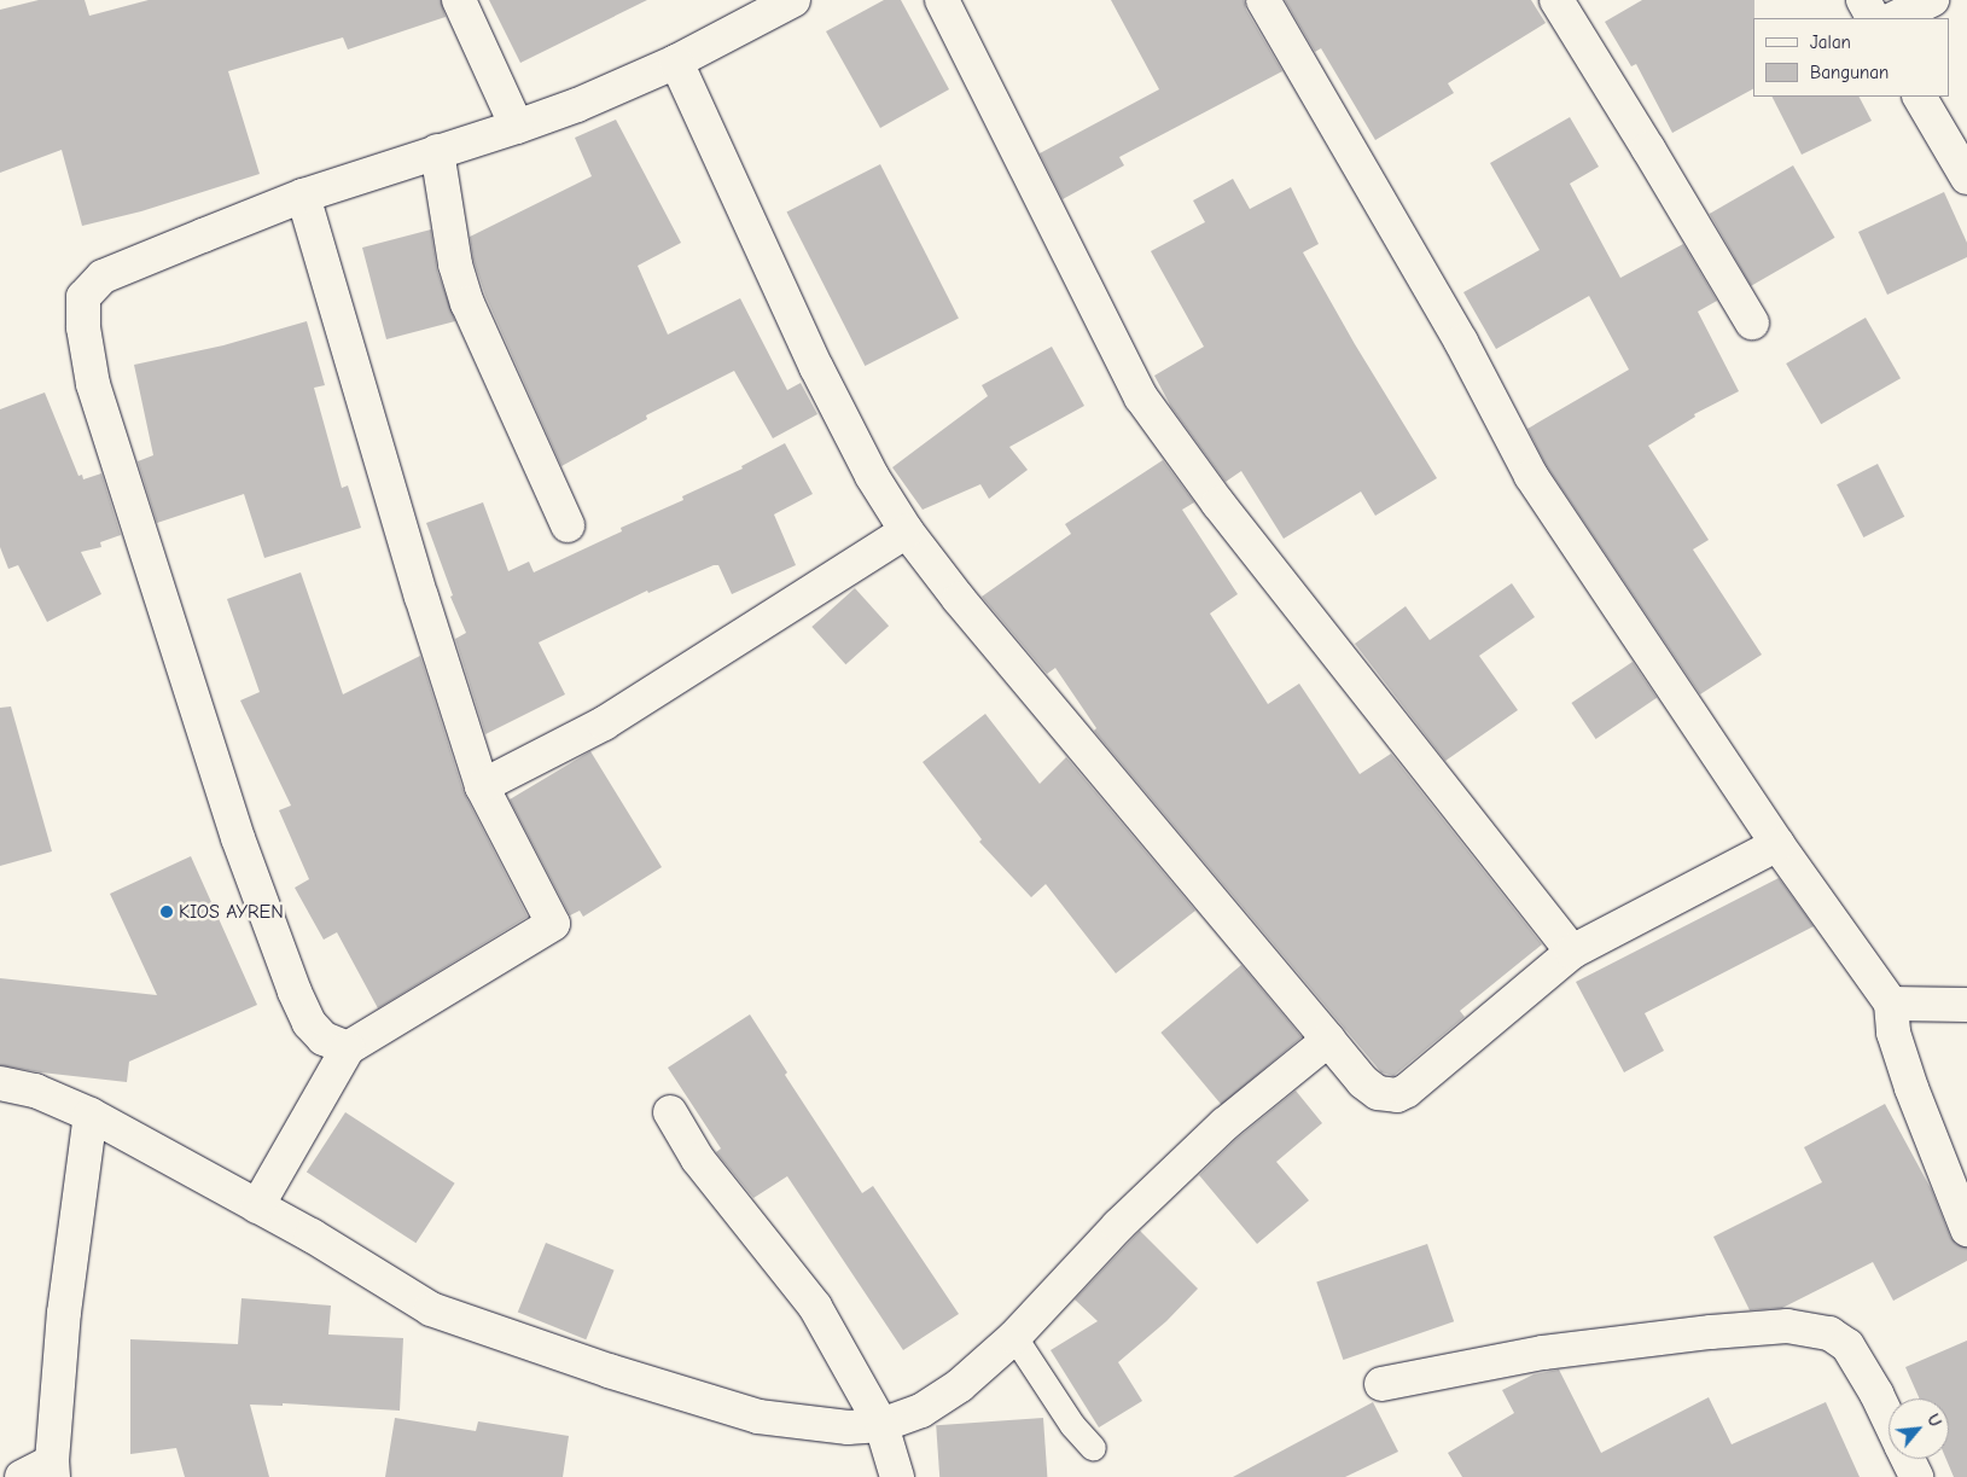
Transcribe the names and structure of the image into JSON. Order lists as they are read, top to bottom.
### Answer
{
  "places": ["KIOS AYREN"],
  "legend": ["Jalan", "Bangunan"],
  "north": "top right"
}
